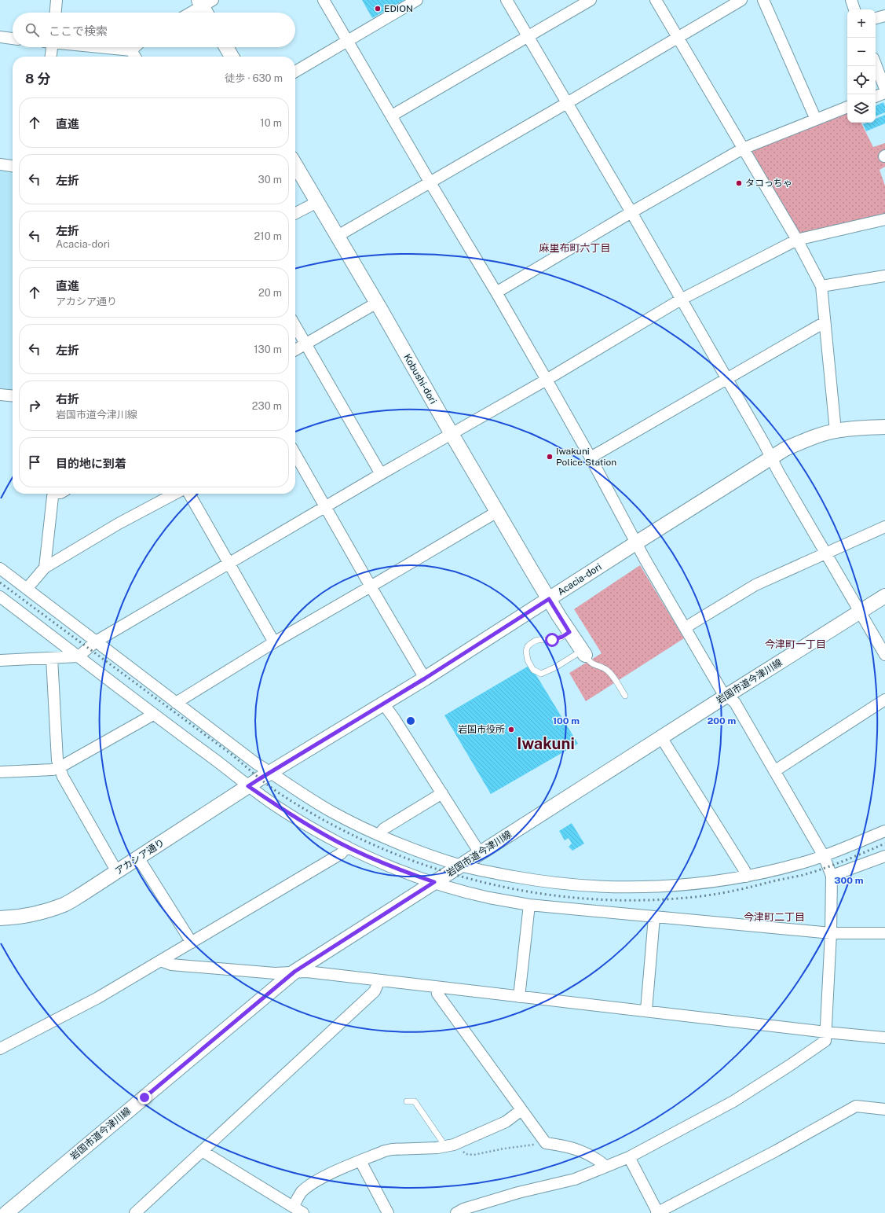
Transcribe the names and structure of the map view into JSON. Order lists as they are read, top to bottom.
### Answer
{
  "streets": {
    "street": [
      "Kobushi-dori",
      "Acacia-dori",
      "岩国市道今津川線",
      "アカシア通り"
    ]
  },
  "crossings": [
    ["Kobushi-dori", "Acacia-dori"],
    ["Acacia-dori", "アカシア通り"]
  ],
  "districts": [
    "麻里布町六丁目",
    "今津町一丁目",
    "Iwakuni",
    "今津町二丁目"
  ],
  "places": [
    "EDION",
    "タコっちゃ",
    "Iwakuni Police Station",
    "岩国市役所"
  ],
  "page": {
    "map_buttons": ["+", "−"],
    "search": "ここで検索",
    "heading": ["8 分", "徒歩 · 630 m"],
    "list": [
      ["直進", "10 m"],
      ["左折", "30 m"],
      ["左折", "Acacia-dori", "210 m"],
      ["直進", "アカシア通り", "20 m"],
      ["左折", "130 m"],
      ["右折", "岩国市道今津川線", "230 m"],
      "目的地に到着"
    ]
  },
  "rings": ["100 m", "200 m", "300 m"]
}
